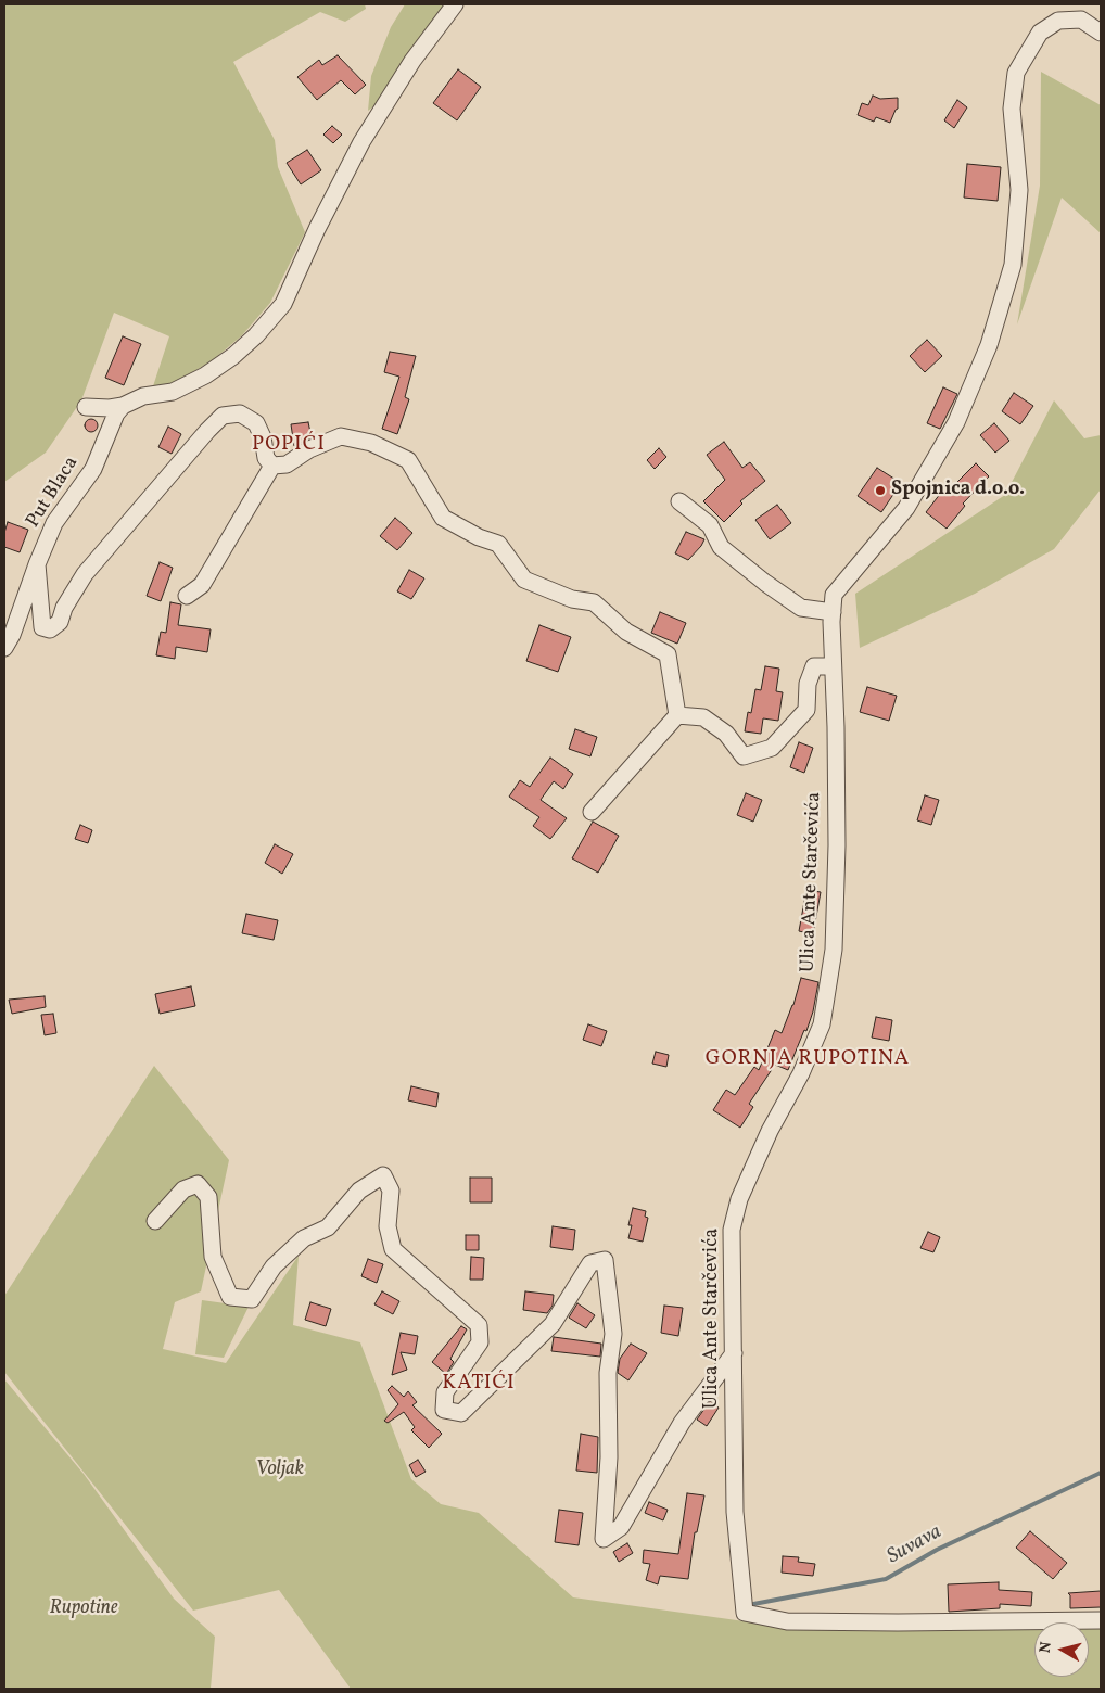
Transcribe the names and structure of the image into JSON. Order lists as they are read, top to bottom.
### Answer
{
  "streets": {
    "street": ["Put Blaca", "Ulica Ante Starčevića"]
  },
  "districts": ["POPIĆI", "GORNJA RUPOTINA", "KATIĆI"],
  "water": ["Suvava"],
  "parks": ["Voljak", "Rupotine"],
  "places": ["Spojnica d.o.o."],
  "north": "left"
}
